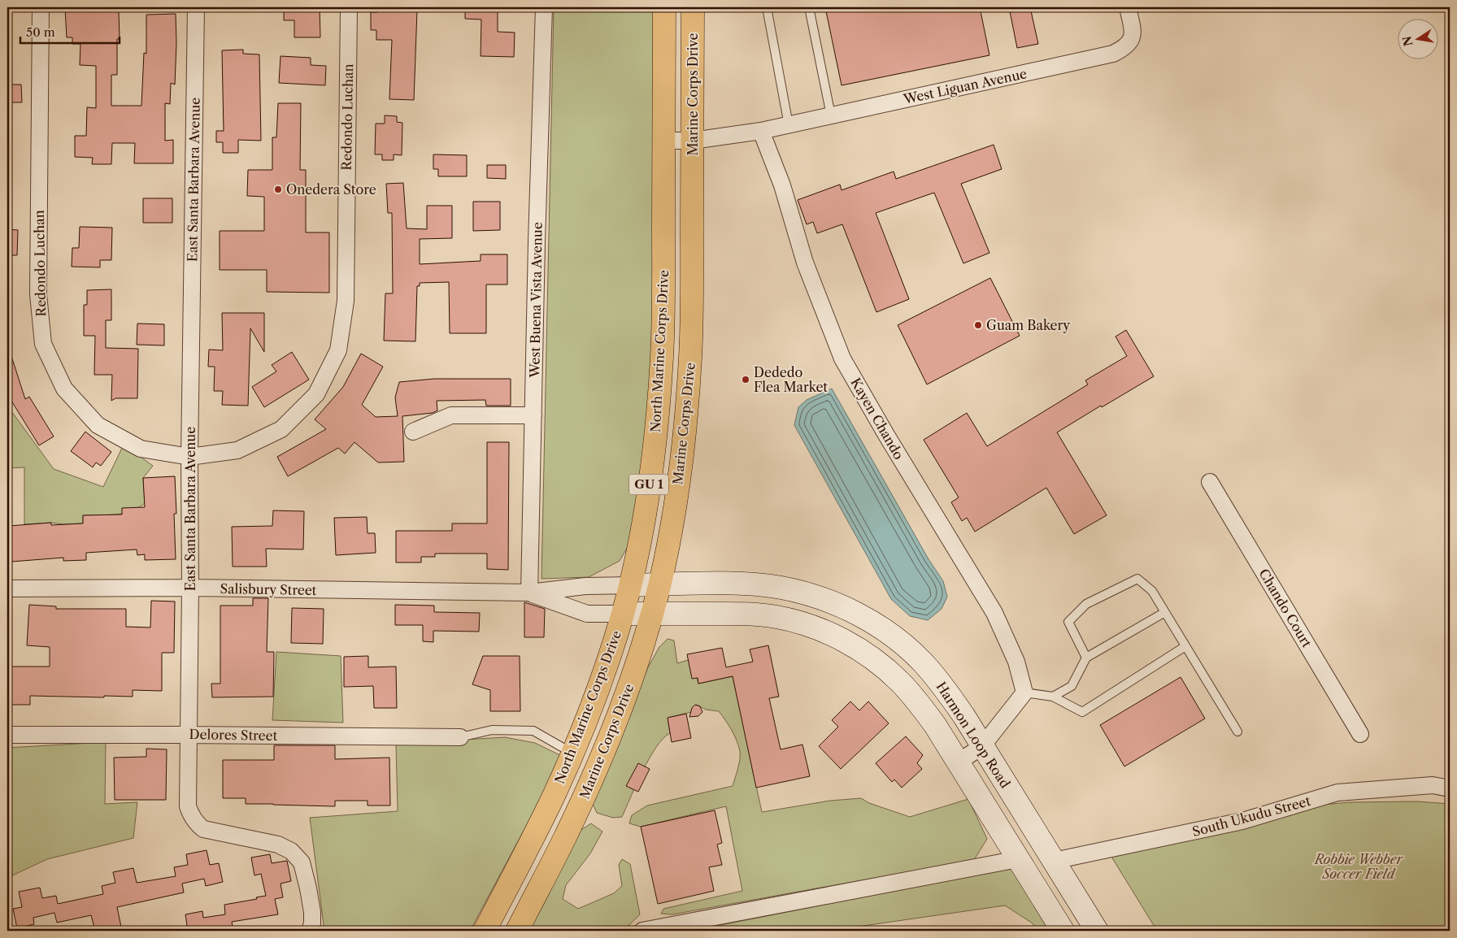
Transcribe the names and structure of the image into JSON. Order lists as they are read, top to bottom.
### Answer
{
  "streets": {
    "main road": [
      "Marine Corps Drive",
      "North Marine Corps Drive",
      "GU 1",
      "Harmon Loop Road"
    ],
    "street": [
      "West Liguan Avenue",
      "Redondo Luchan",
      "East Santa Barbara Avenue",
      "West Buena Vista Avenue",
      "Kayen Chando",
      "Salisbury Street",
      "Chando Court",
      "Delores Street",
      "South Ukudu Street"
    ]
  },
  "crossings": [
    ["West Liguan Avenue", "Kayen Chando"],
    ["Marine Corps Drive", "Harmon Loop Road"],
    ["Redondo Luchan", "East Santa Barbara Avenue"],
    ["East Santa Barbara Avenue", "Salisbury Street"],
    ["East Santa Barbara Avenue", "Delores Street"],
    ["West Buena Vista Avenue", "Salisbury Street"],
    ["North Marine Corps Drive", "Salisbury Street"],
    ["North Marine Corps Drive", "Harmon Loop Road"],
    ["Salisbury Street", "Harmon Loop Road"],
    ["Harmon Loop Road", "South Ukudu Street"]
  ],
  "parks": ["Robbie Webber Soccer Field"],
  "places": ["Onedera Store", "Guam Bakery", "Dededo Flea Market"],
  "scale_bar": "50 m",
  "north": "left"
}
